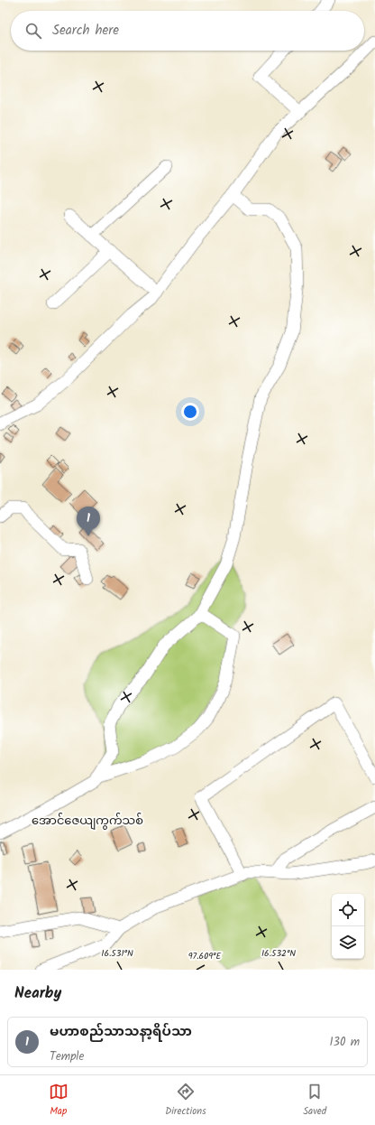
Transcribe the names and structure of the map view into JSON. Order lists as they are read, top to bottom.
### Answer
{
  "districts": ["အောင်ဇေယျကွက်သစ်"],
  "page": {
    "search": "Search here",
    "pins": "1",
    "heading": "Nearby",
    "list": [
      {
        "mark": "1",
        "name": "မဟာစည်သာသနာ့ရိပ်သာ",
        "note": "Temple",
        "value": "130 m"
      }
    ],
    "nav": ["Map", "Directions", "Saved"]
  },
  "coordinates": ["16.531°N", "16.532°N", "97.609°E"]
}
